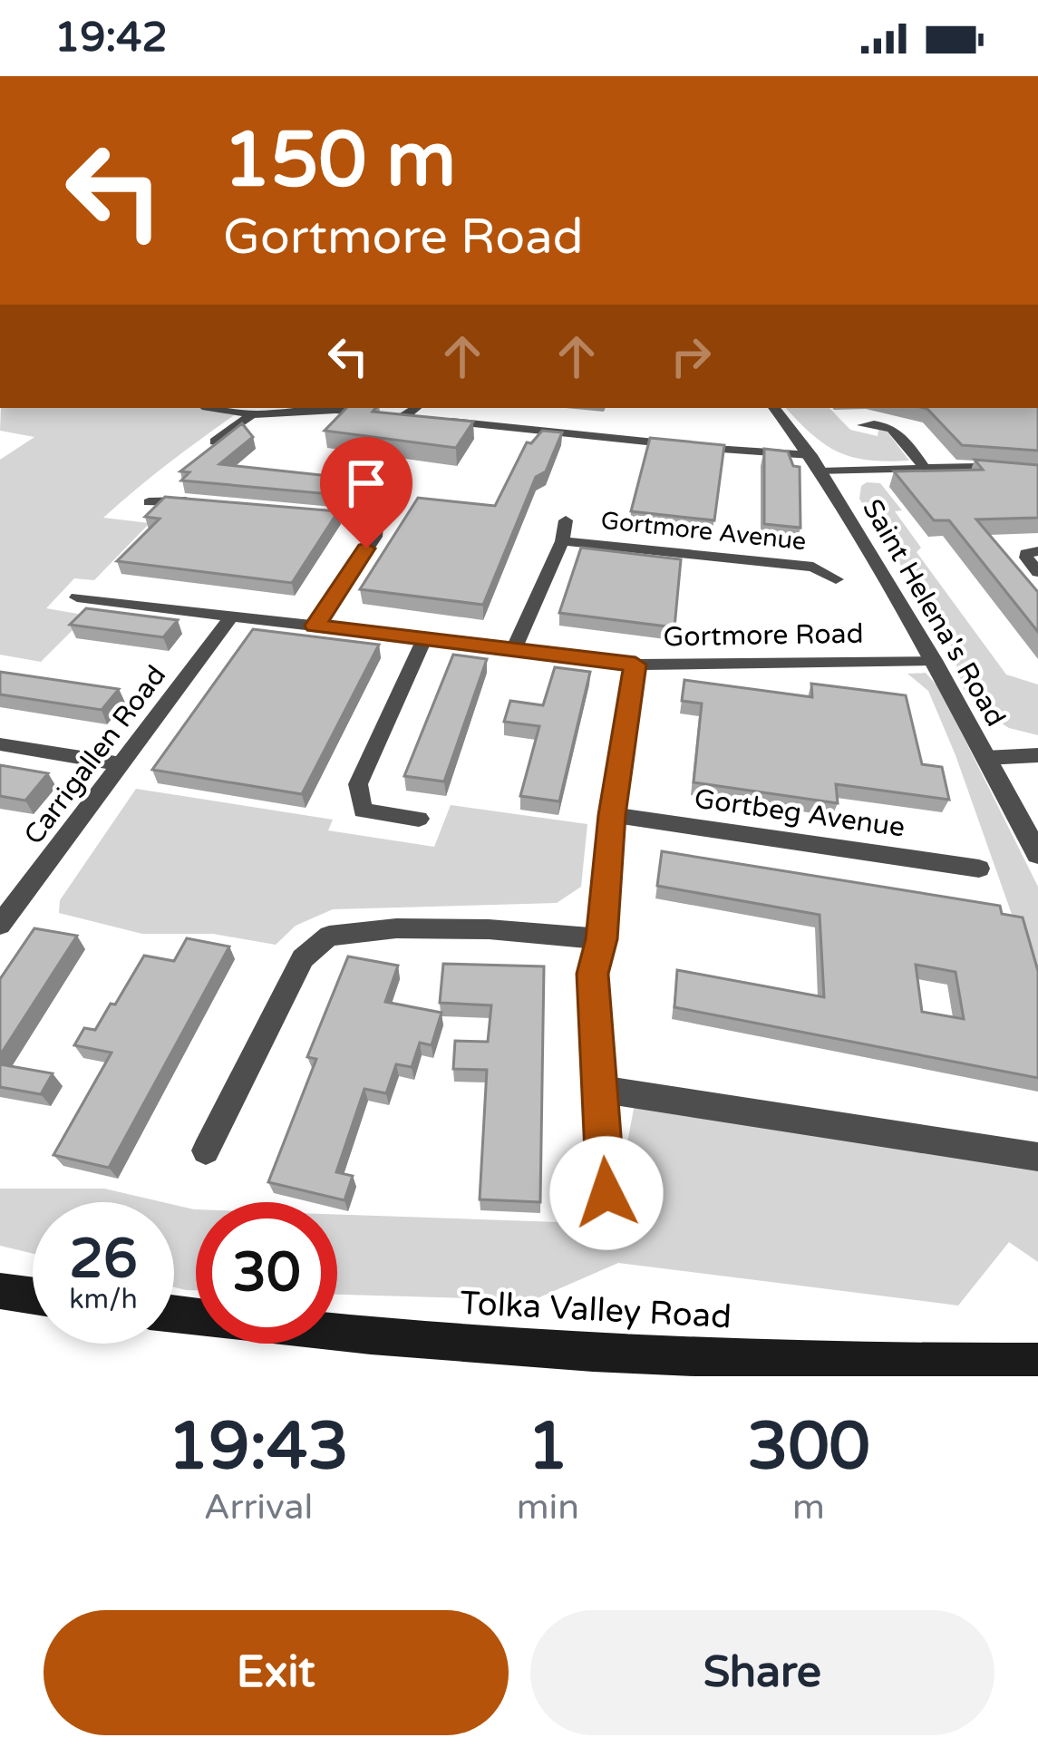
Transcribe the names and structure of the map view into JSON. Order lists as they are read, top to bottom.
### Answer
{
  "streets": {
    "main road": ["Tolka Valley Road"],
    "street": [
      "Gortmore Avenue",
      "Saint Helena's Road",
      "Gortmore Road",
      "Carrigallen Road",
      "Gortbeg Avenue"
    ]
  },
  "crossings": [
    ["Saint Helena's Road", "Gortmore Road"],
    ["Gortmore Road", "Carrigallen Road"]
  ],
  "page": {
    "status": "19:42",
    "turn": ["150 m", "Gortmore Road"],
    "speed": "26 km/h",
    "limit": "30",
    "eta": [
      "19:43",
      "Arrival",
      "1",
      "min",
      "300",
      "m"
    ],
    "buttons": ["Exit", "Share"]
  }
}
